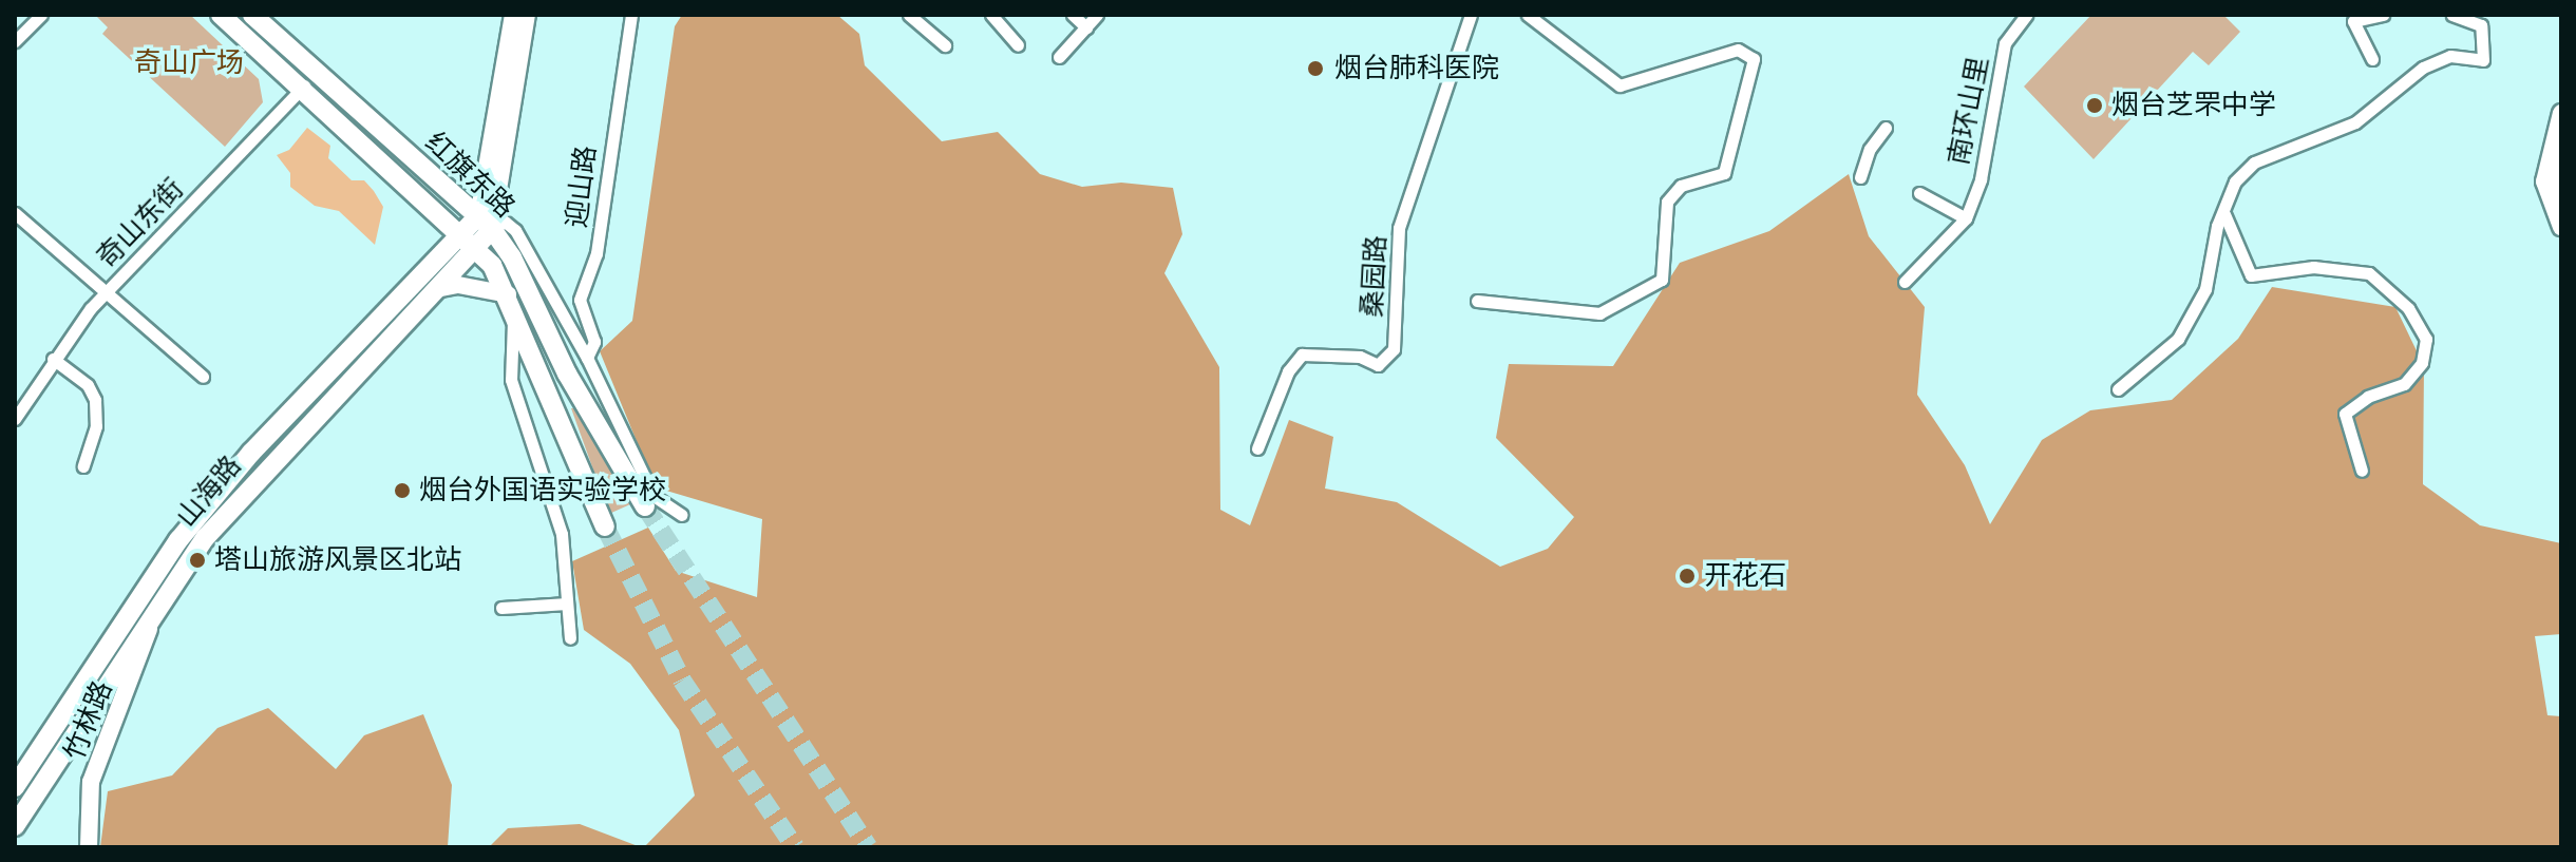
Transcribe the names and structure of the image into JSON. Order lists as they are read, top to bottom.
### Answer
{
  "streets": {
    "main road": ["红旗东路", "山海路", "竹林路"],
    "street": [
      "南环山里",
      "迎山路",
      "奇山东街",
      "桑园路"
    ]
  },
  "crossings": [
    ["红旗东路", "奇山东街"],
    ["红旗东路", "山海路"],
    ["山海路", "竹林路"]
  ],
  "parks": ["奇山广场"],
  "places": [
    "烟台肺科医院",
    "烟台芝罘中学",
    "烟台外国语实验学校",
    "塔山旅游风景区北站",
    "开花石"
  ]
}
